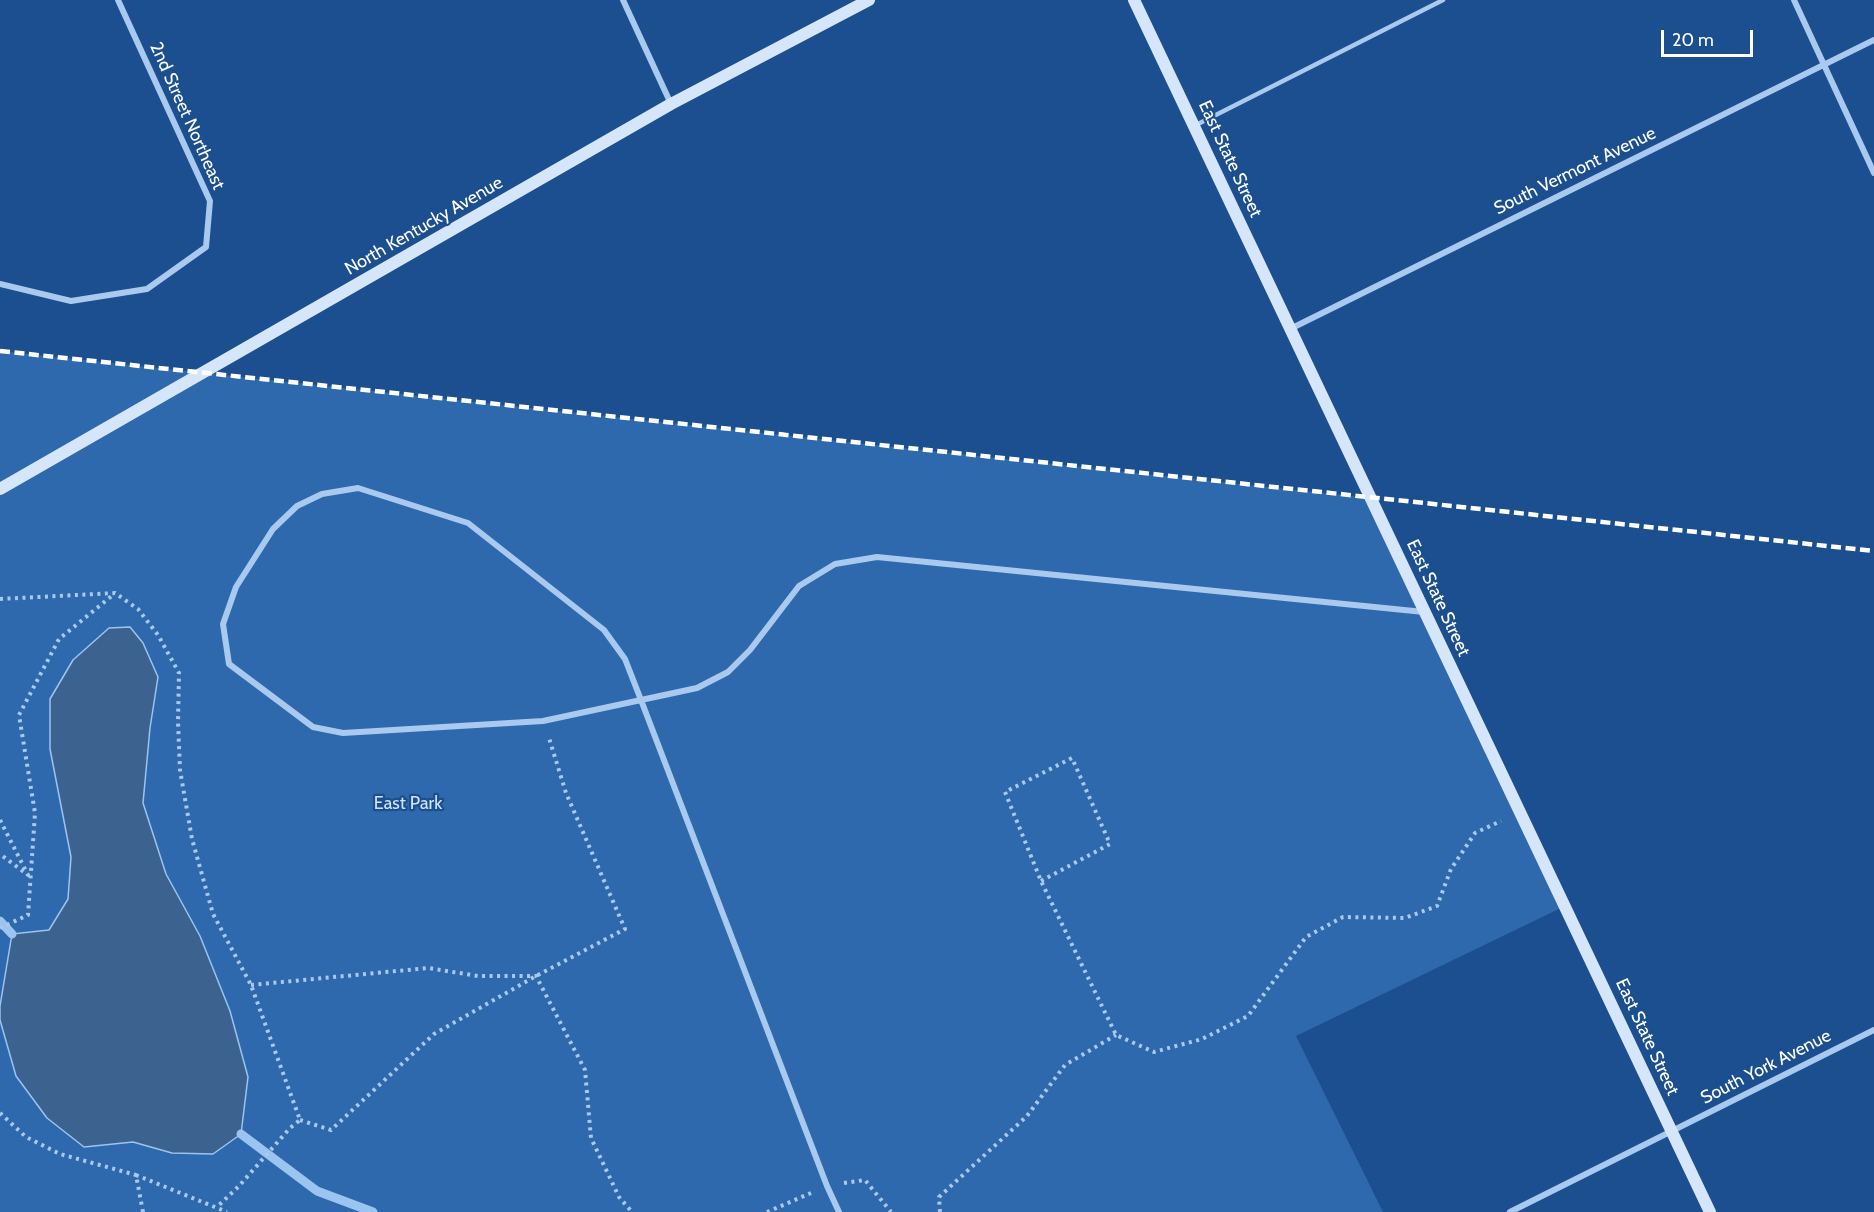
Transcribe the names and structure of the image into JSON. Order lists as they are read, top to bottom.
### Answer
{
  "streets": {
    "main road": ["East State Street", "North Kentucky Avenue"],
    "street": ["2nd Street Northeast", "South Vermont Avenue", "South York Avenue"]
  },
  "crossings": [
    ["East State Street", "South Vermont Avenue"],
    ["East State Street", "South York Avenue"]
  ],
  "parks": ["East Park"],
  "scale_bar": "20 m"
}
